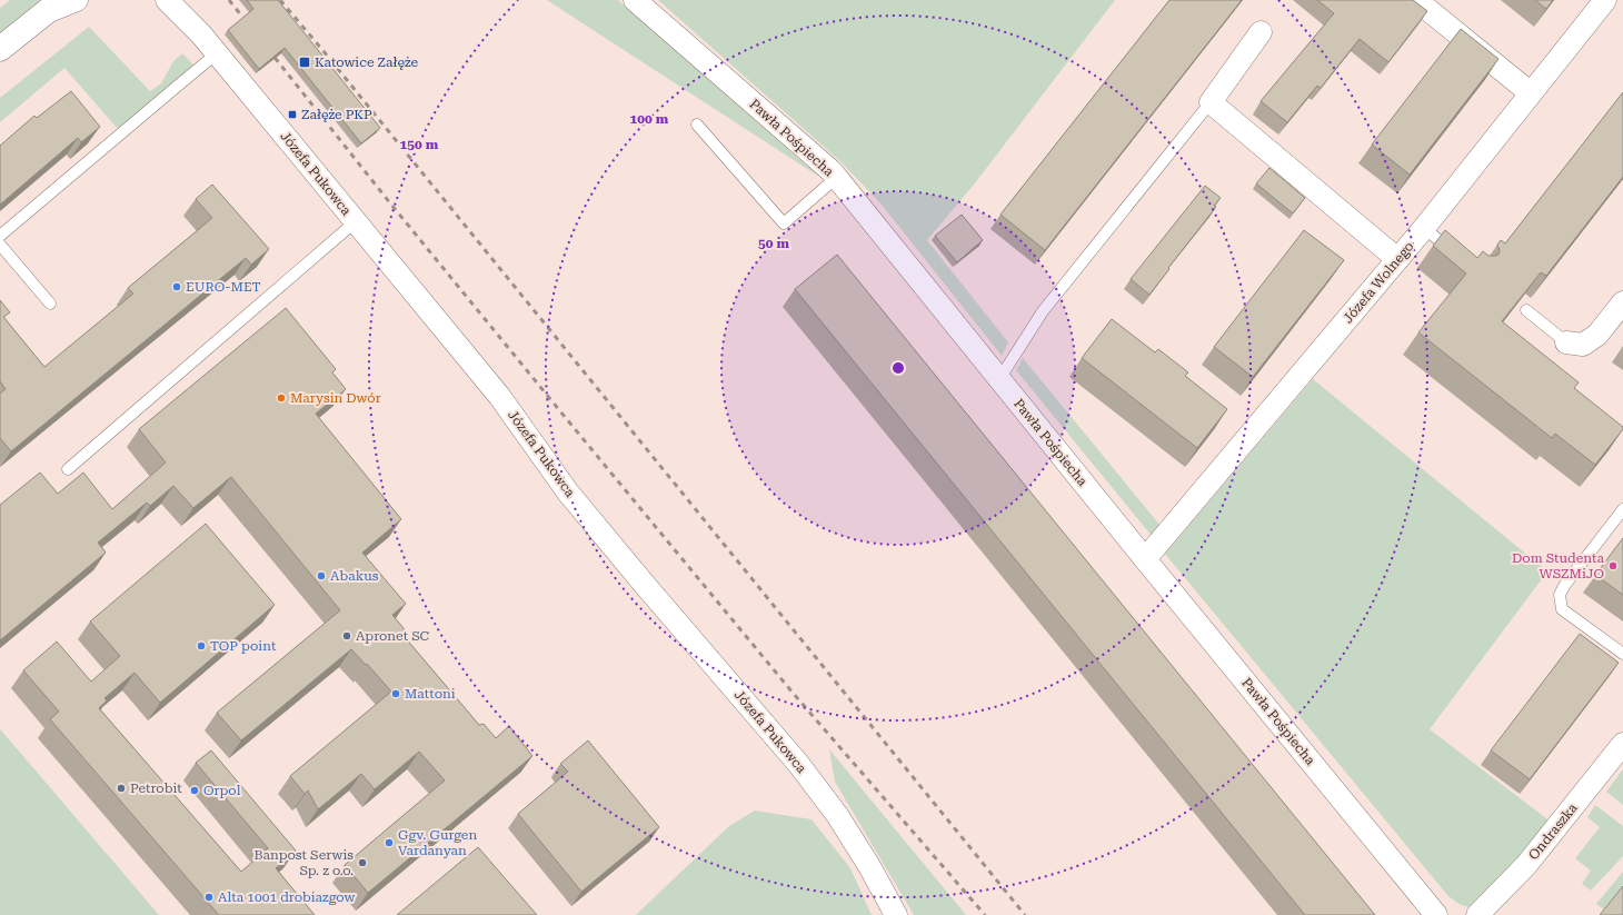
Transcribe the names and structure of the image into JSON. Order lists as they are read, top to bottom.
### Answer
{
  "streets": {
    "street": [
      "Pawła Pośpiecha",
      "Józefa Pukowca",
      "Józefa Wolnego",
      "Ondraszka"
    ]
  },
  "crossings": [
    ["Pawła Pośpiecha", "Józefa Wolnego"]
  ],
  "places": {
    "transit": ["Katowice Załęże", "Załęże PKP"],
    "other": [
      "EURO-MET",
      "Marysin Dwór",
      "Dom Studenta WSZMiJO",
      "Abakus",
      "Apronet SC",
      "TOP point",
      "Mattoni",
      "Petrobit",
      "Orpol",
      "Ggv. Gurgen Vardanyan",
      "Banpost Serwis Sp. z o.o.",
      "Alta 1001 drobiazgow"
    ]
  },
  "rings": ["100 m", "150 m", "50 m"]
}
